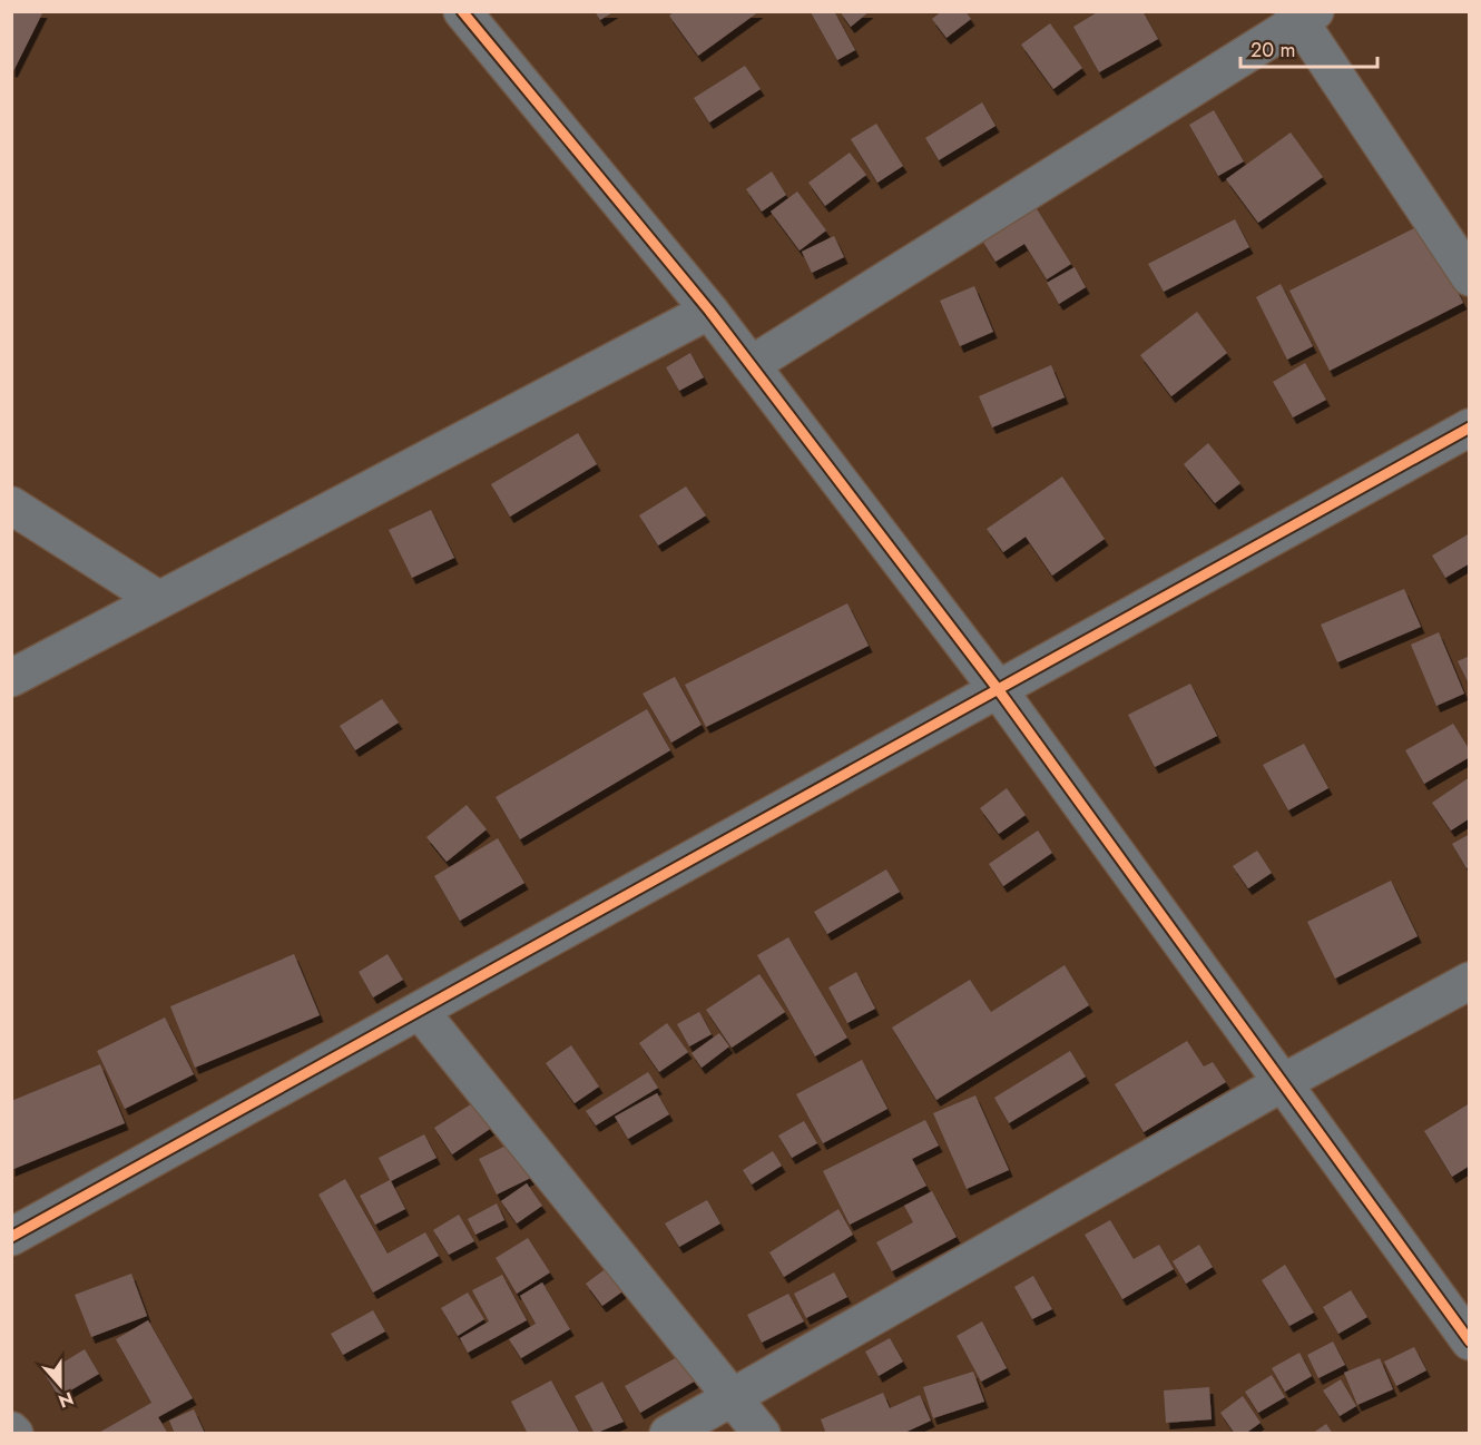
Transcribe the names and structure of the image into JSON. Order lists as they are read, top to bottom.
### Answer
{
  "scale_bar": "20 m",
  "north": "bottom"
}
